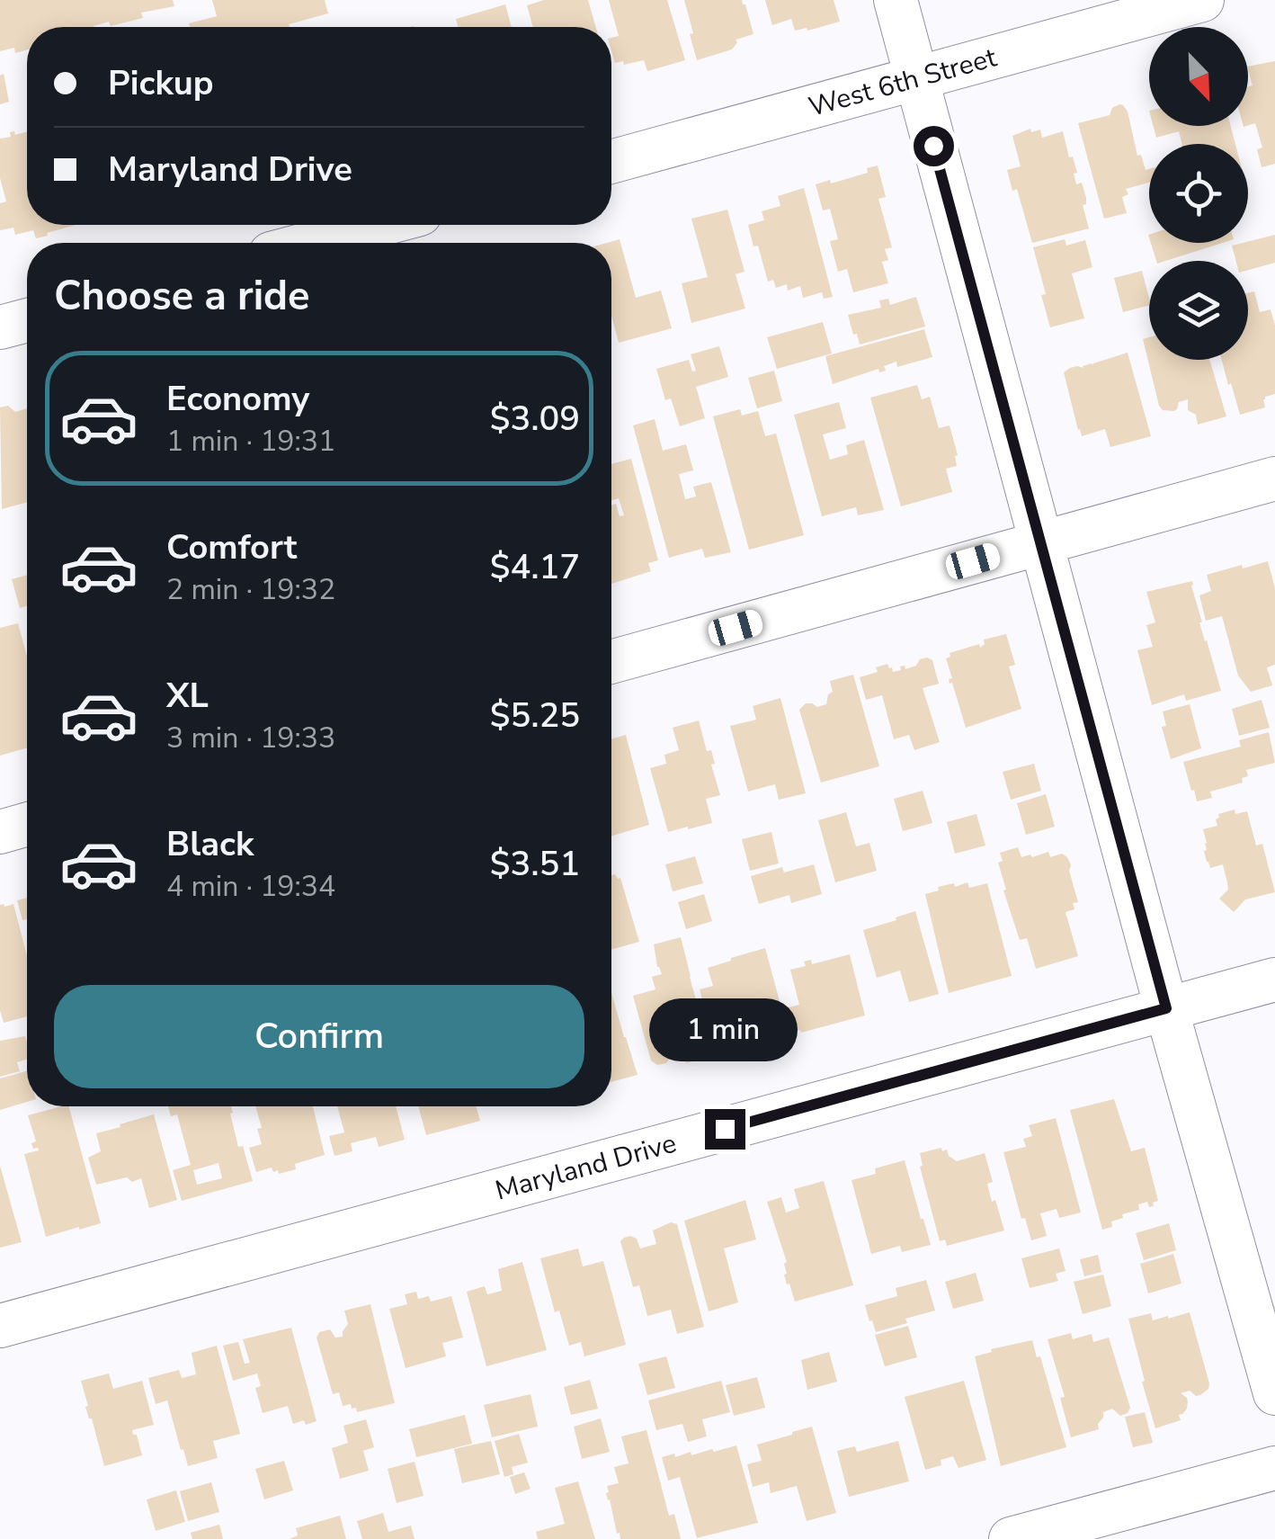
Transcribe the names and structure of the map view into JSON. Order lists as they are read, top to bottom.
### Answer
{
  "streets": {
    "street": ["West 6th Street", "Maryland Drive"]
  },
  "north": "bottom right",
  "page": {
    "banner": ["Pickup", "Maryland Drive"],
    "heading": "Choose a ride",
    "list": [
      {
        "name": "Economy",
        "note": "1 min · 19:31",
        "value": "$3.09"
      },
      {
        "name": "Comfort",
        "note": "2 min · 19:32",
        "value": "$4.17"
      },
      {
        "name": "XL",
        "note": "3 min · 19:33",
        "value": "$5.25"
      },
      {
        "name": "Black",
        "note": "4 min · 19:34",
        "value": "$3.51"
      }
    ],
    "buttons": "Confirm",
    "bubble": "1 min"
  }
}
